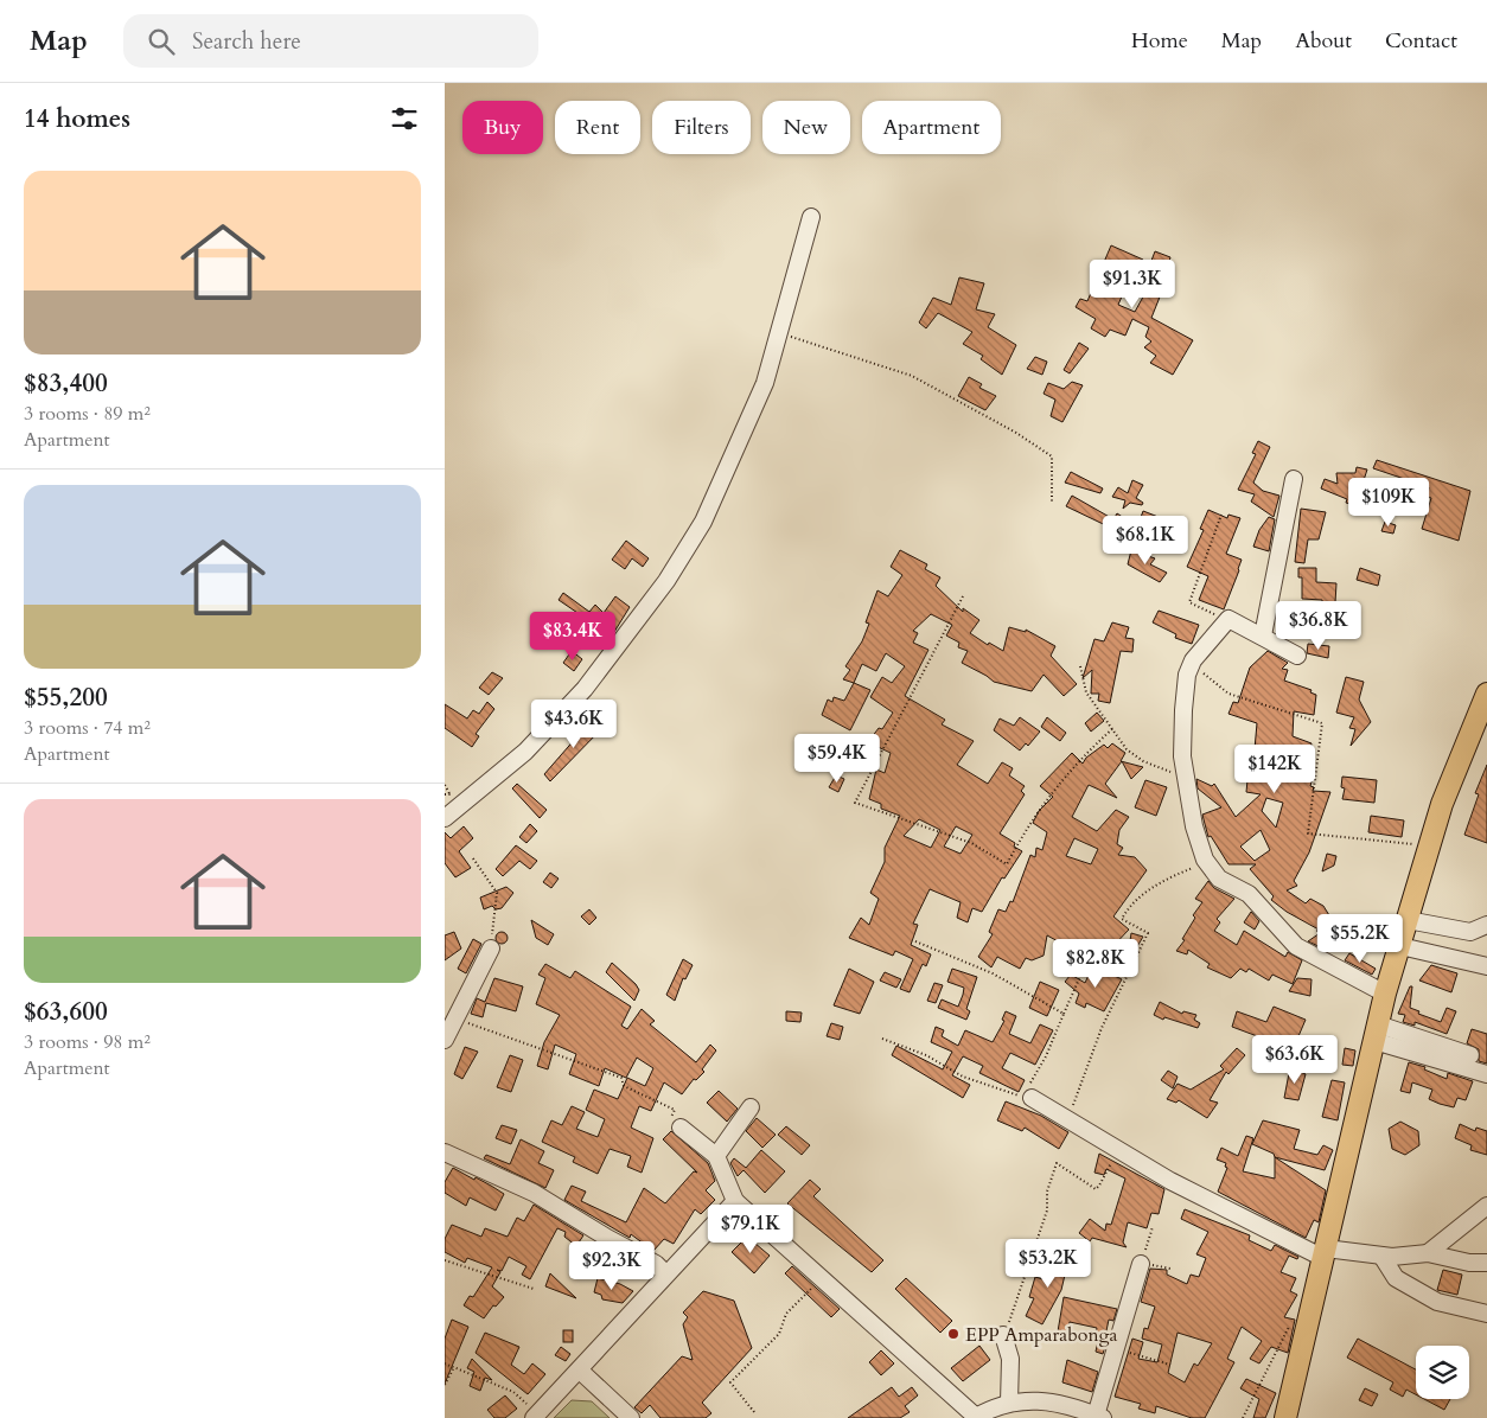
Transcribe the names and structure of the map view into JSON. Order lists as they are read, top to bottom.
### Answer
{
  "places": ["EPP Amparabonga"],
  "page": {
    "header": "Map",
    "search": "Search here",
    "nav": [
      "Home",
      "Map",
      "About",
      "Contact"
    ],
    "heading": "14 homes",
    "chip": [
      "Buy",
      "Rent",
      "Filters",
      "New",
      "Apartment"
    ],
    "list": [
      {
        "name": "$83,400",
        "note": "3 rooms · 89 m² · Apartment"
      },
      {
        "name": "$55,200",
        "note": "3 rooms · 74 m² · Apartment"
      },
      {
        "name": "$63,600",
        "note": "3 rooms · 98 m² · Apartment"
      }
    ],
    "price": [
      "$91.3K",
      "$109K",
      "$68.1K",
      "$36.8K",
      "$83.4K",
      "$43.6K",
      "$59.4K",
      "$142K",
      "$55.2K",
      "$82.8K",
      "$63.6K",
      "$79.1K",
      "$53.2K",
      "$92.3K"
    ]
  }
}
